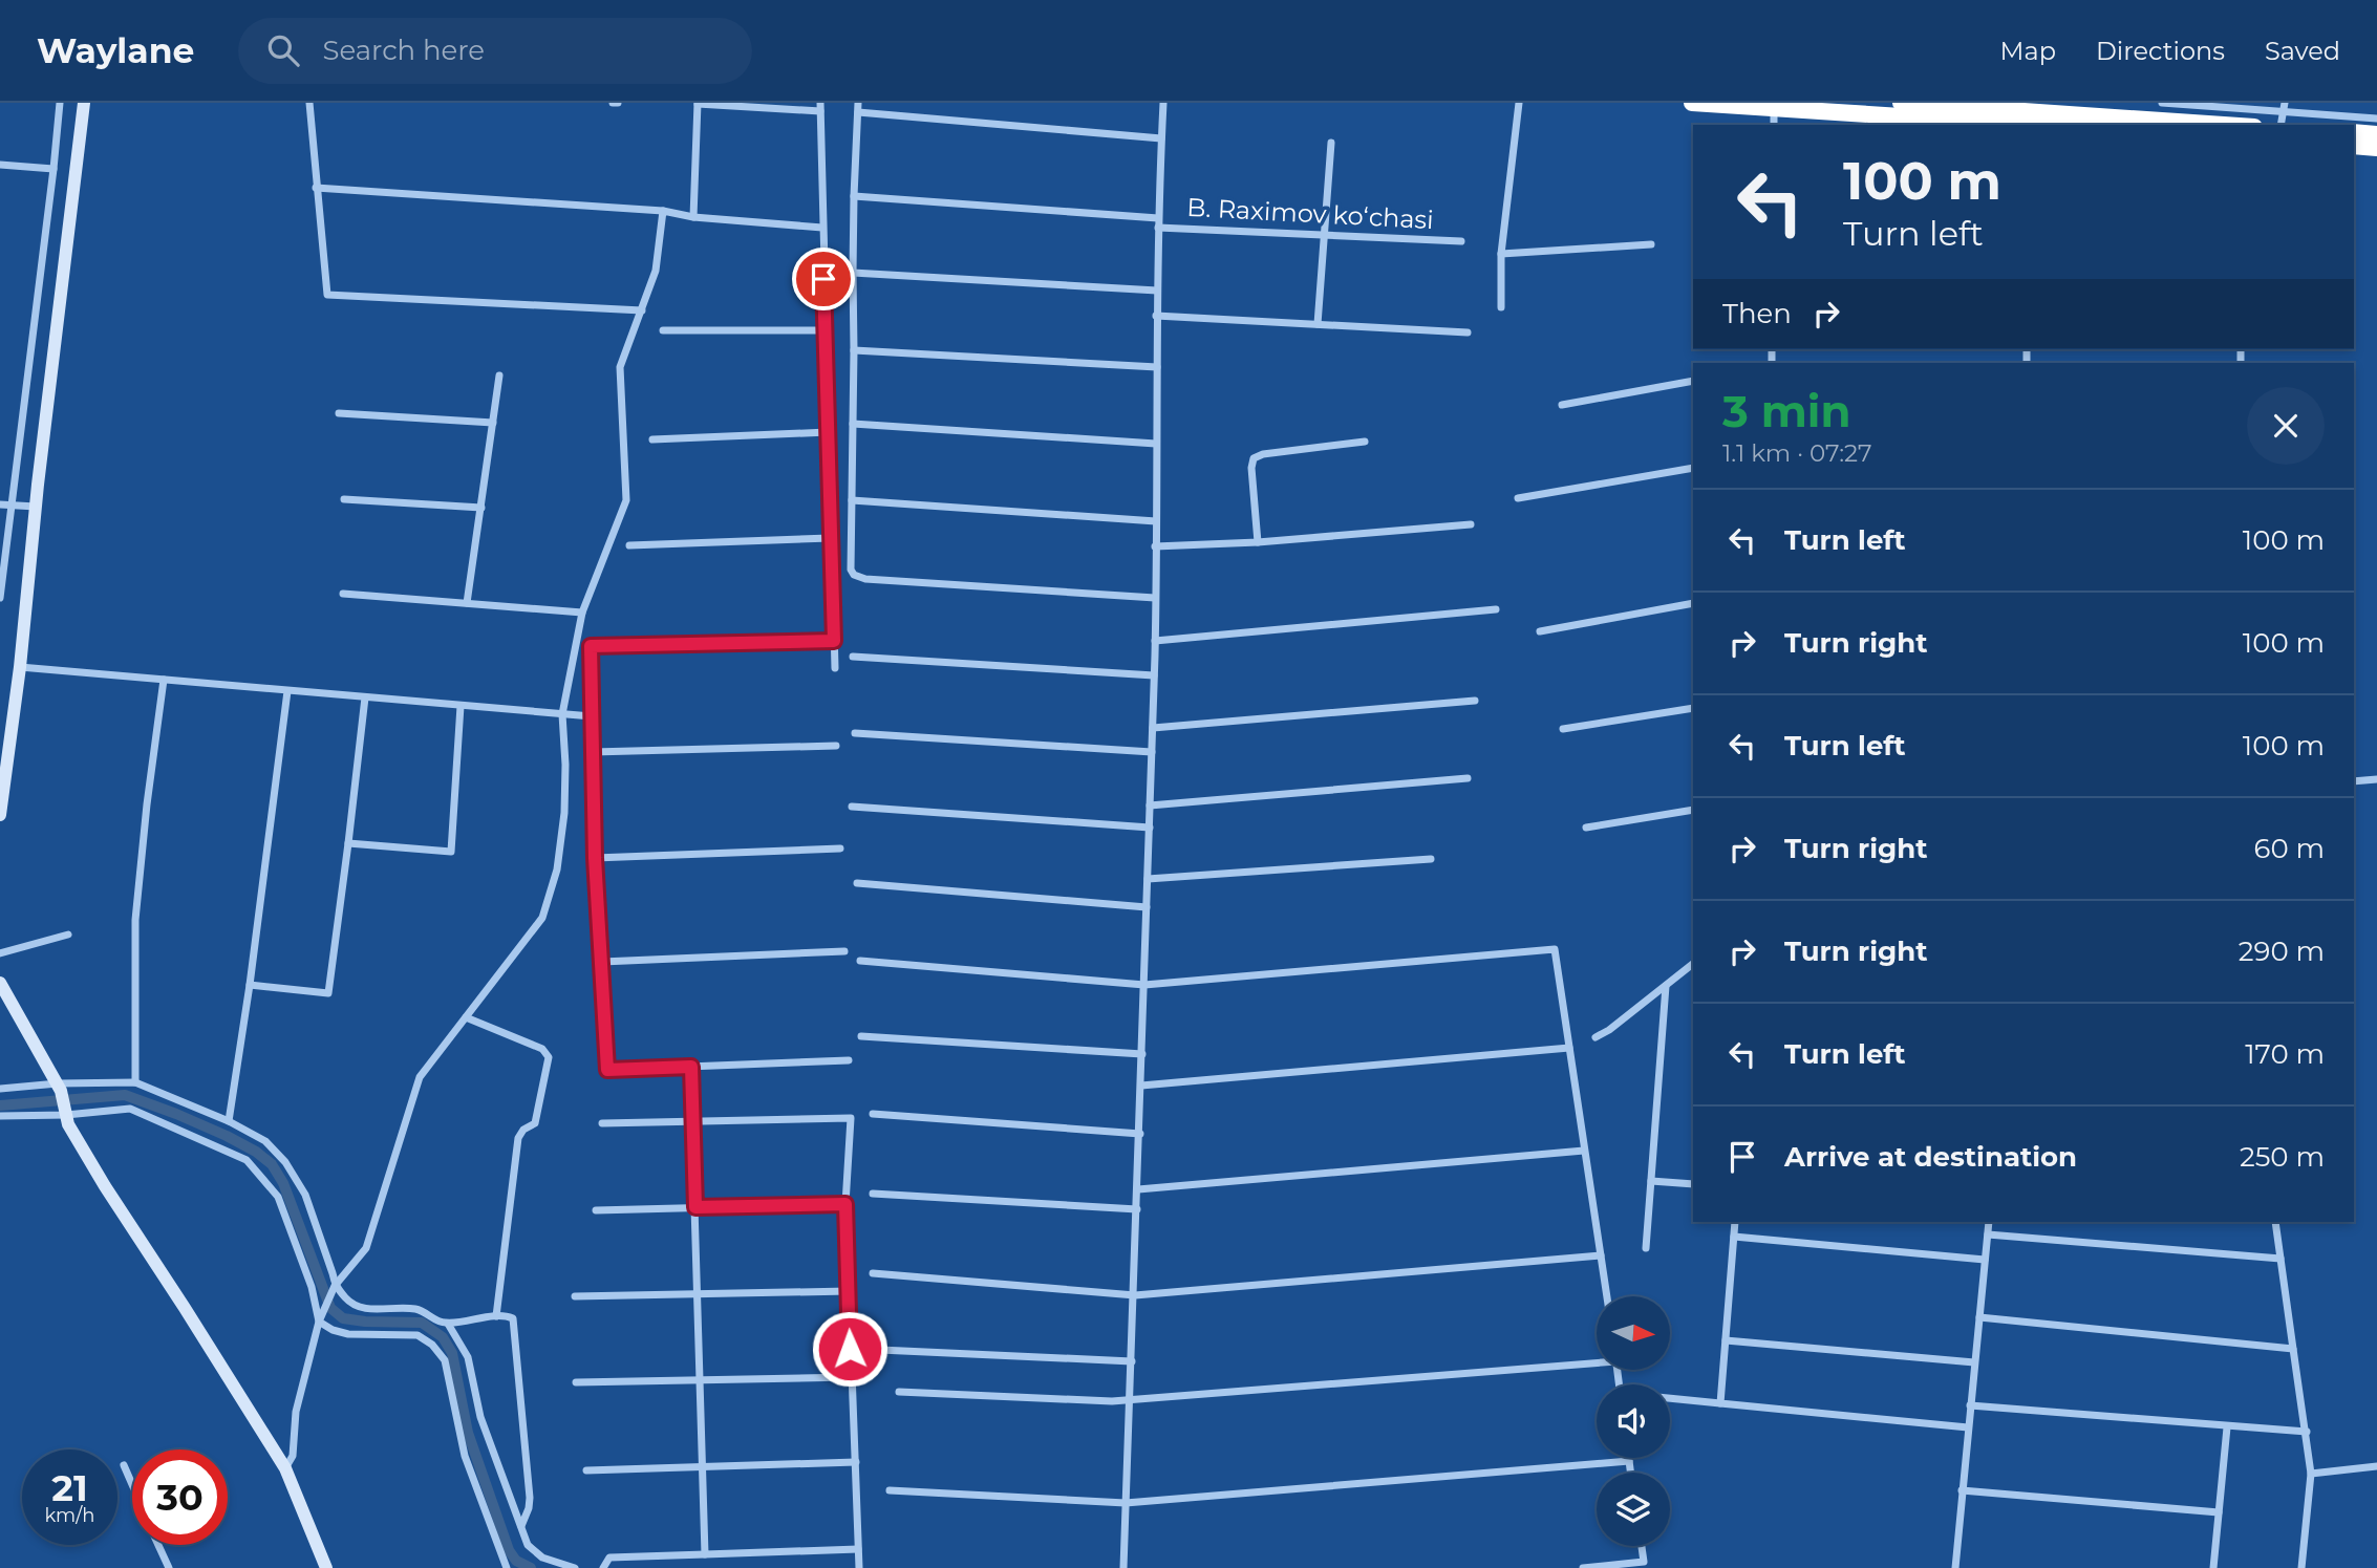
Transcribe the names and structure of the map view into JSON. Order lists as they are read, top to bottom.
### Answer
{
  "streets": {
    "street": ["B. Raximov koʻchasi"]
  },
  "north": "right",
  "page": {
    "header": "Waylane",
    "search": "Search here",
    "nav": ["Map", "Directions", "Saved"],
    "turn": ["100 m", "Turn left"],
    "then": "Then",
    "heading": ["3 min", "1.1 km · 07:27"],
    "list": [
      {
        "name": "Turn left",
        "value": "100 m"
      },
      {
        "name": "Turn right",
        "value": "100 m"
      },
      {
        "name": "Turn left",
        "value": "100 m"
      },
      {
        "name": "Turn right",
        "value": "60 m"
      },
      {
        "name": "Turn right",
        "value": "290 m"
      },
      {
        "name": "Turn left",
        "value": "170 m"
      },
      {
        "name": "Arrive at destination",
        "value": "250 m"
      }
    ],
    "speed": "21 km/h",
    "limit": "30"
  }
}
